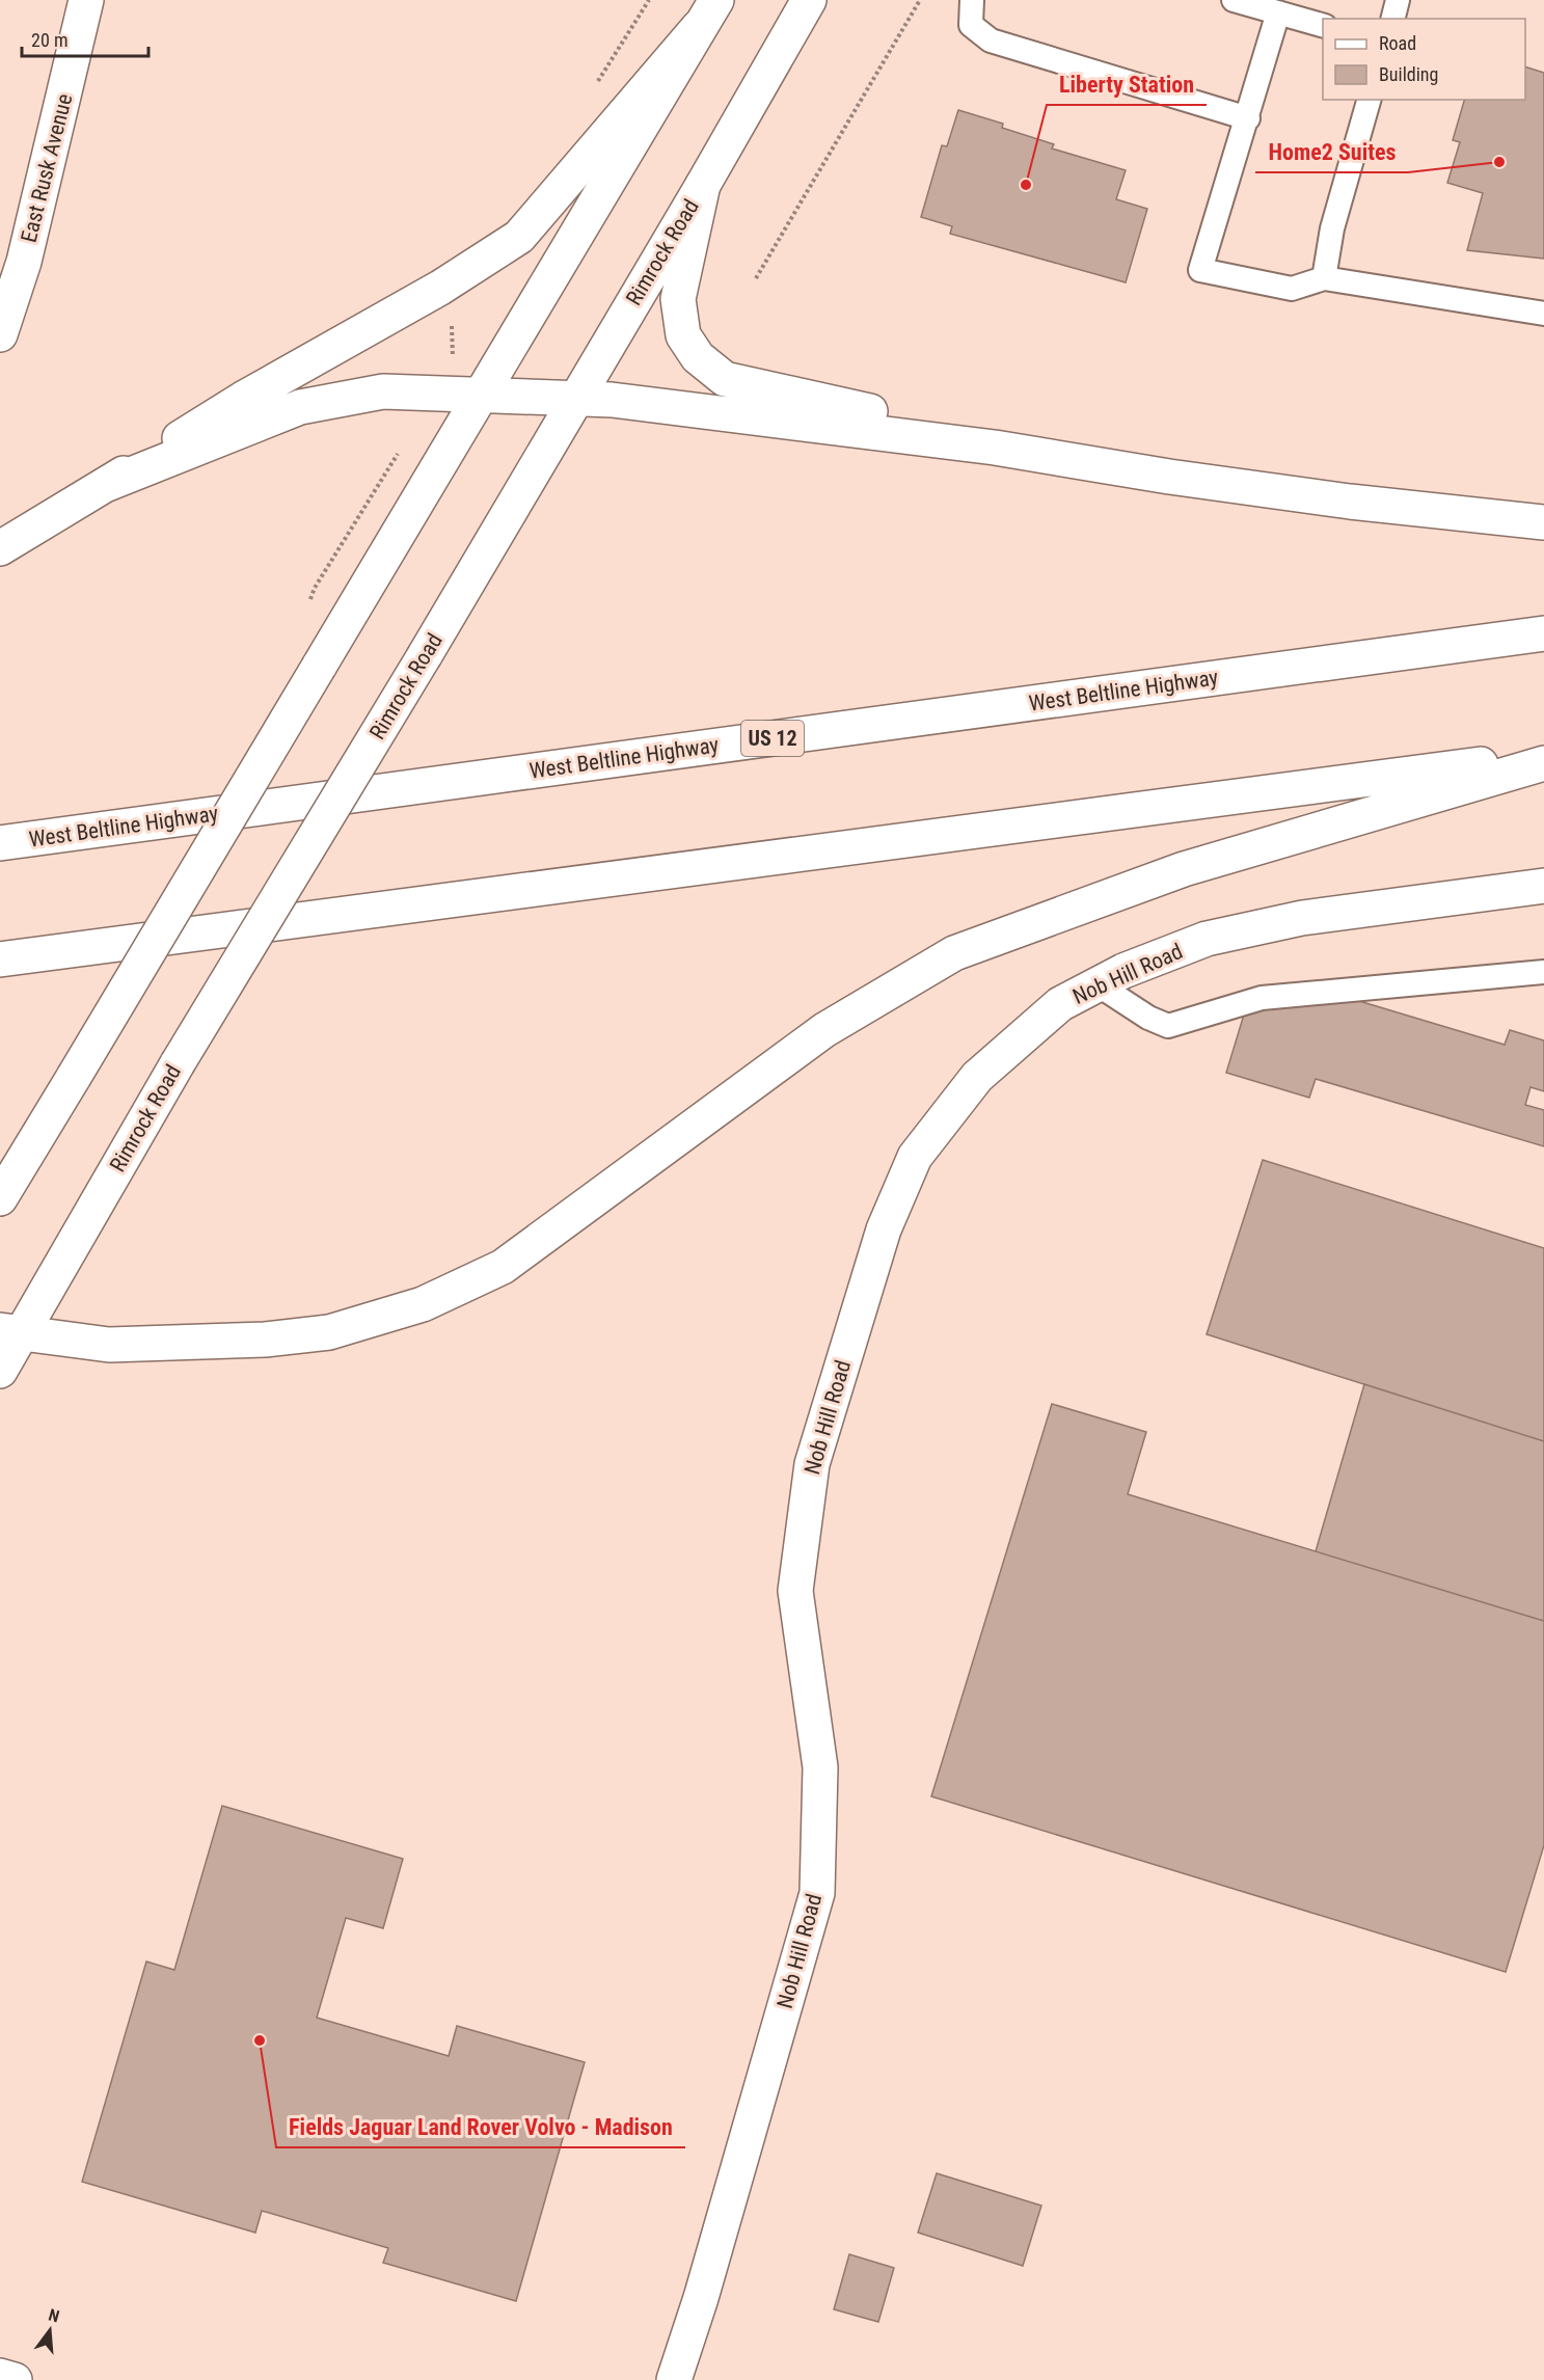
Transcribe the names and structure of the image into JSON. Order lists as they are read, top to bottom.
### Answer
{
  "streets": {
    "main road": [
      "East Rusk Avenue",
      "Rimrock Road",
      "West Beltline Highway",
      "US 12",
      "Nob Hill Road"
    ]
  },
  "places": ["Home2 Suites", "Liberty Station", "Fields Jaguar Land Rover Volvo - Madison"],
  "legend": ["Road", "Building"],
  "scale_bar": "20 m",
  "north": "top"
}
